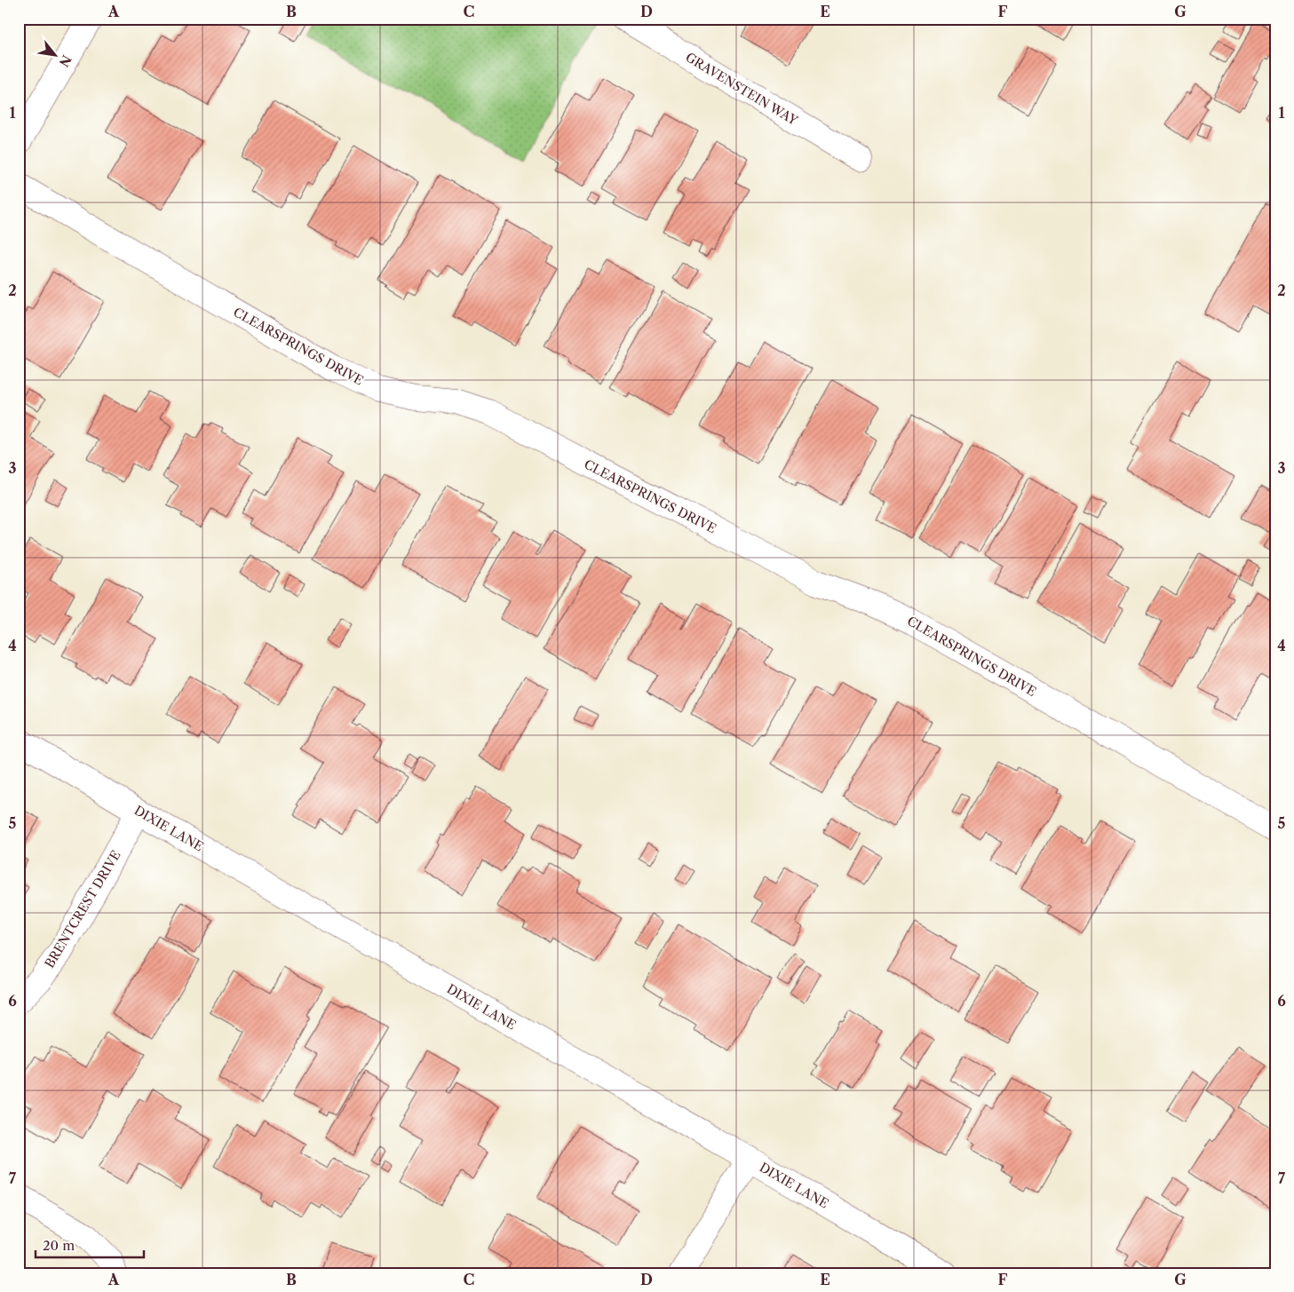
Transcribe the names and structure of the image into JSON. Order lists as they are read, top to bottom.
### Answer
{
  "streets": {
    "street": [
      "GRAVENSTEIN WAY",
      "CLEARSPRINGS DRIVE",
      "DIXIE LANE",
      "BRENTCREST DRIVE"
    ]
  },
  "crossings": [
    ["DIXIE LANE", "BRENTCREST DRIVE"]
  ],
  "scale_bar": "20 m",
  "north": "bottom right",
  "grid": {
    "columns": [
      "A",
      "B",
      "C",
      "D",
      "E",
      "F",
      "G"
    ],
    "rows": [
      "1",
      "2",
      "3",
      "4",
      "5",
      "6",
      "7"
    ]
  }
}
